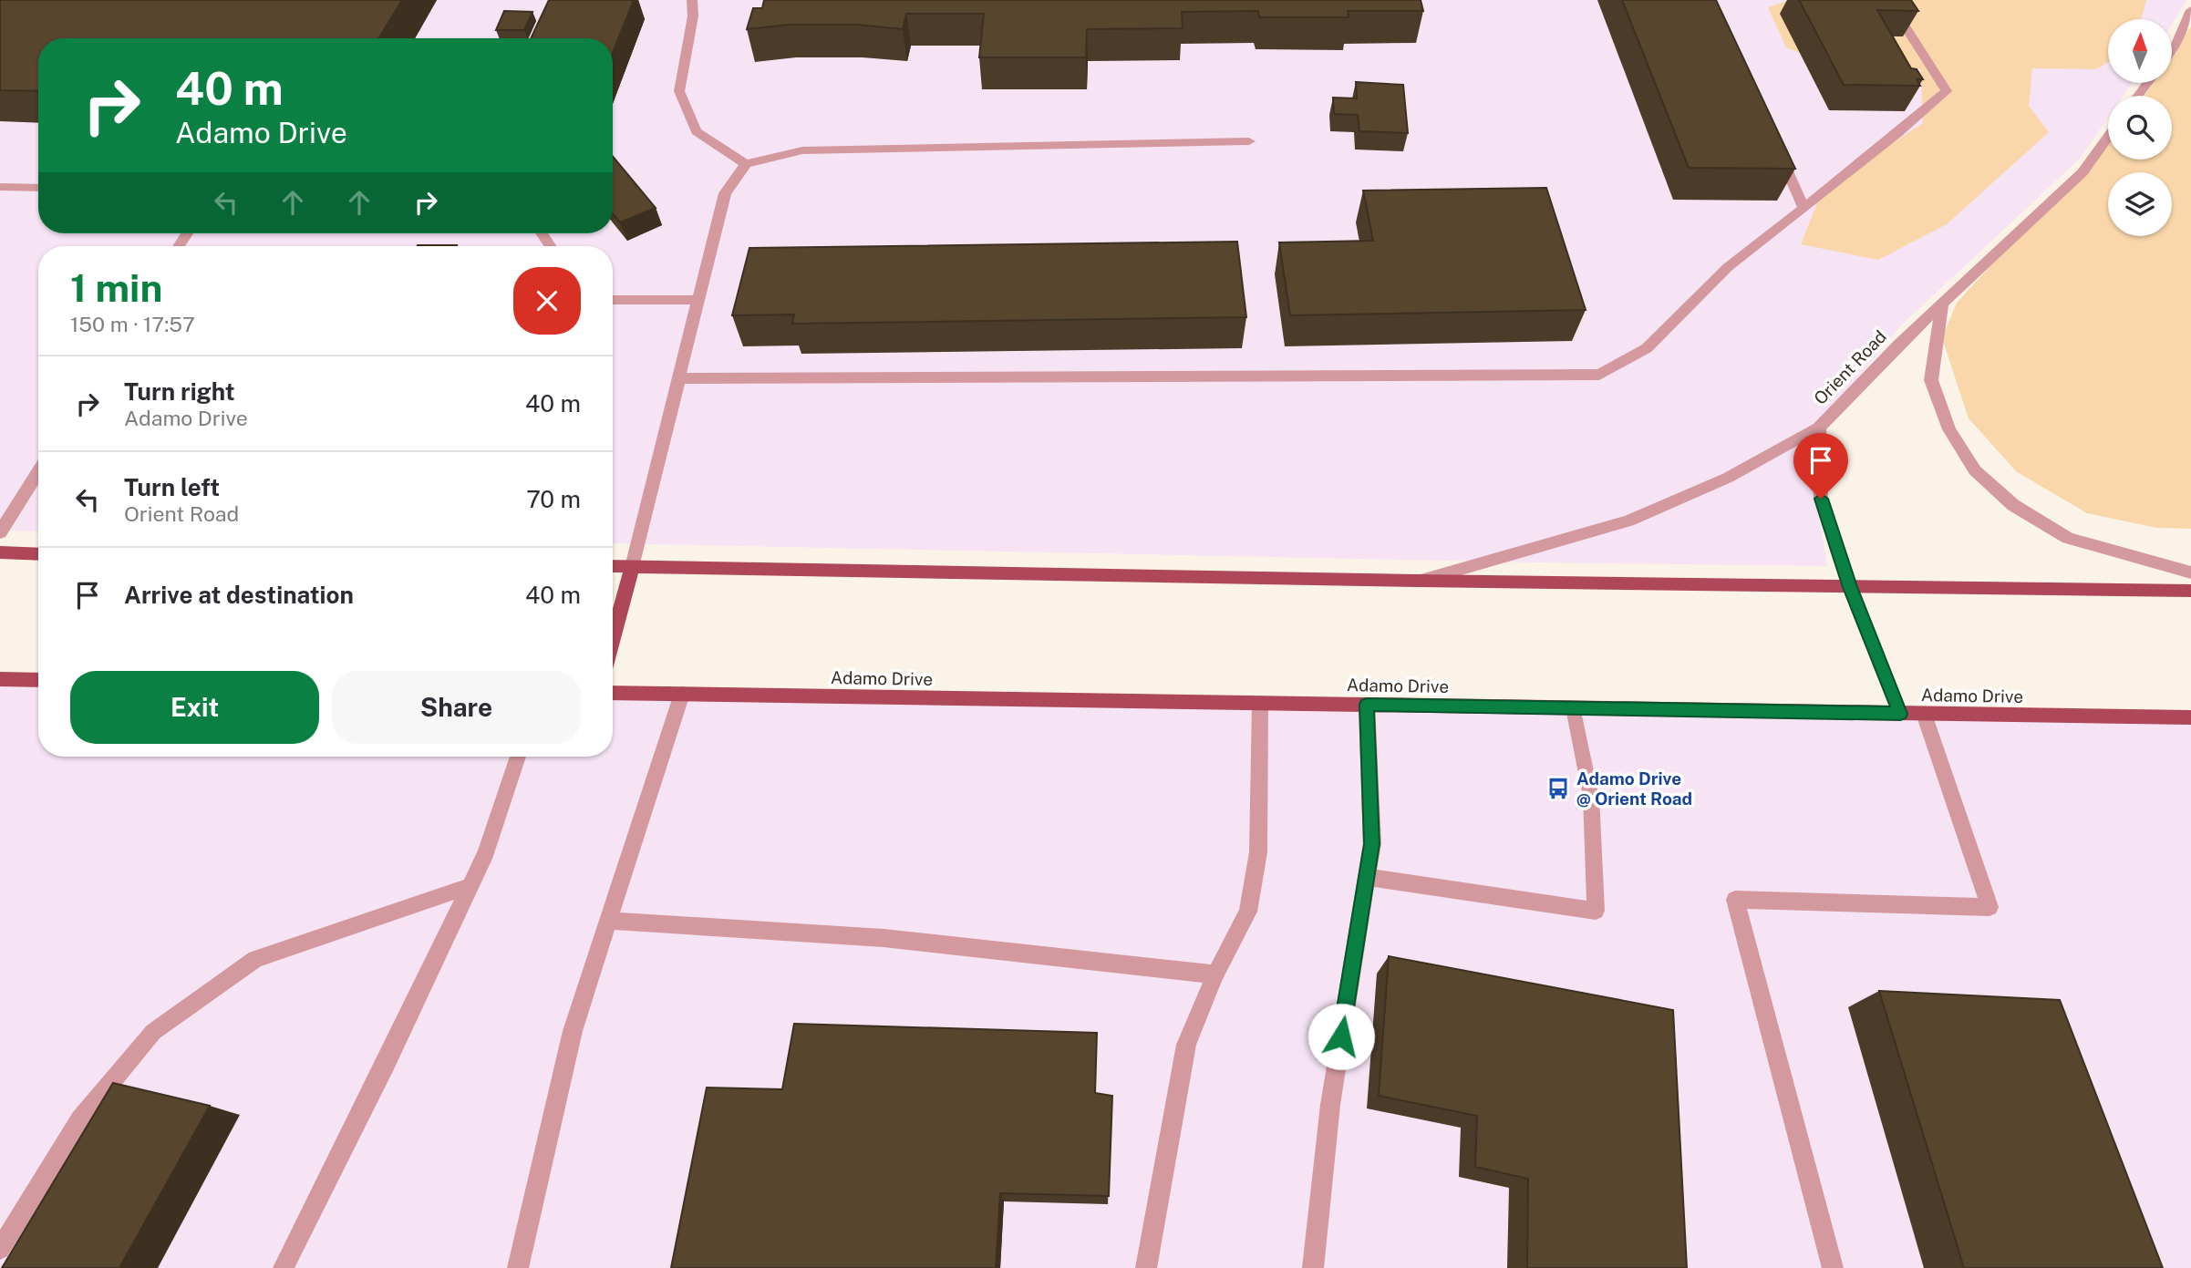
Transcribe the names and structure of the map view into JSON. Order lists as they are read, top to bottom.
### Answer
{
  "streets": {
    "main road": ["Adamo Drive"],
    "street": ["Orient Road"]
  },
  "crossings": [
    ["Orient Road", "Adamo Drive"]
  ],
  "places": {
    "bus stop": ["Adamo Drive @ Orient Road"]
  },
  "north": "top",
  "page": {
    "turn": ["40 m", "Adamo Drive"],
    "heading": ["1 min", "150 m · 17:57"],
    "list": [
      {
        "name": "Turn right",
        "note": "Adamo Drive",
        "value": "40 m"
      },
      {
        "name": "Turn left",
        "note": "Orient Road",
        "value": "70 m"
      },
      {
        "name": "Arrive at destination",
        "value": "40 m"
      }
    ],
    "buttons": ["Exit", "Share"]
  }
}
